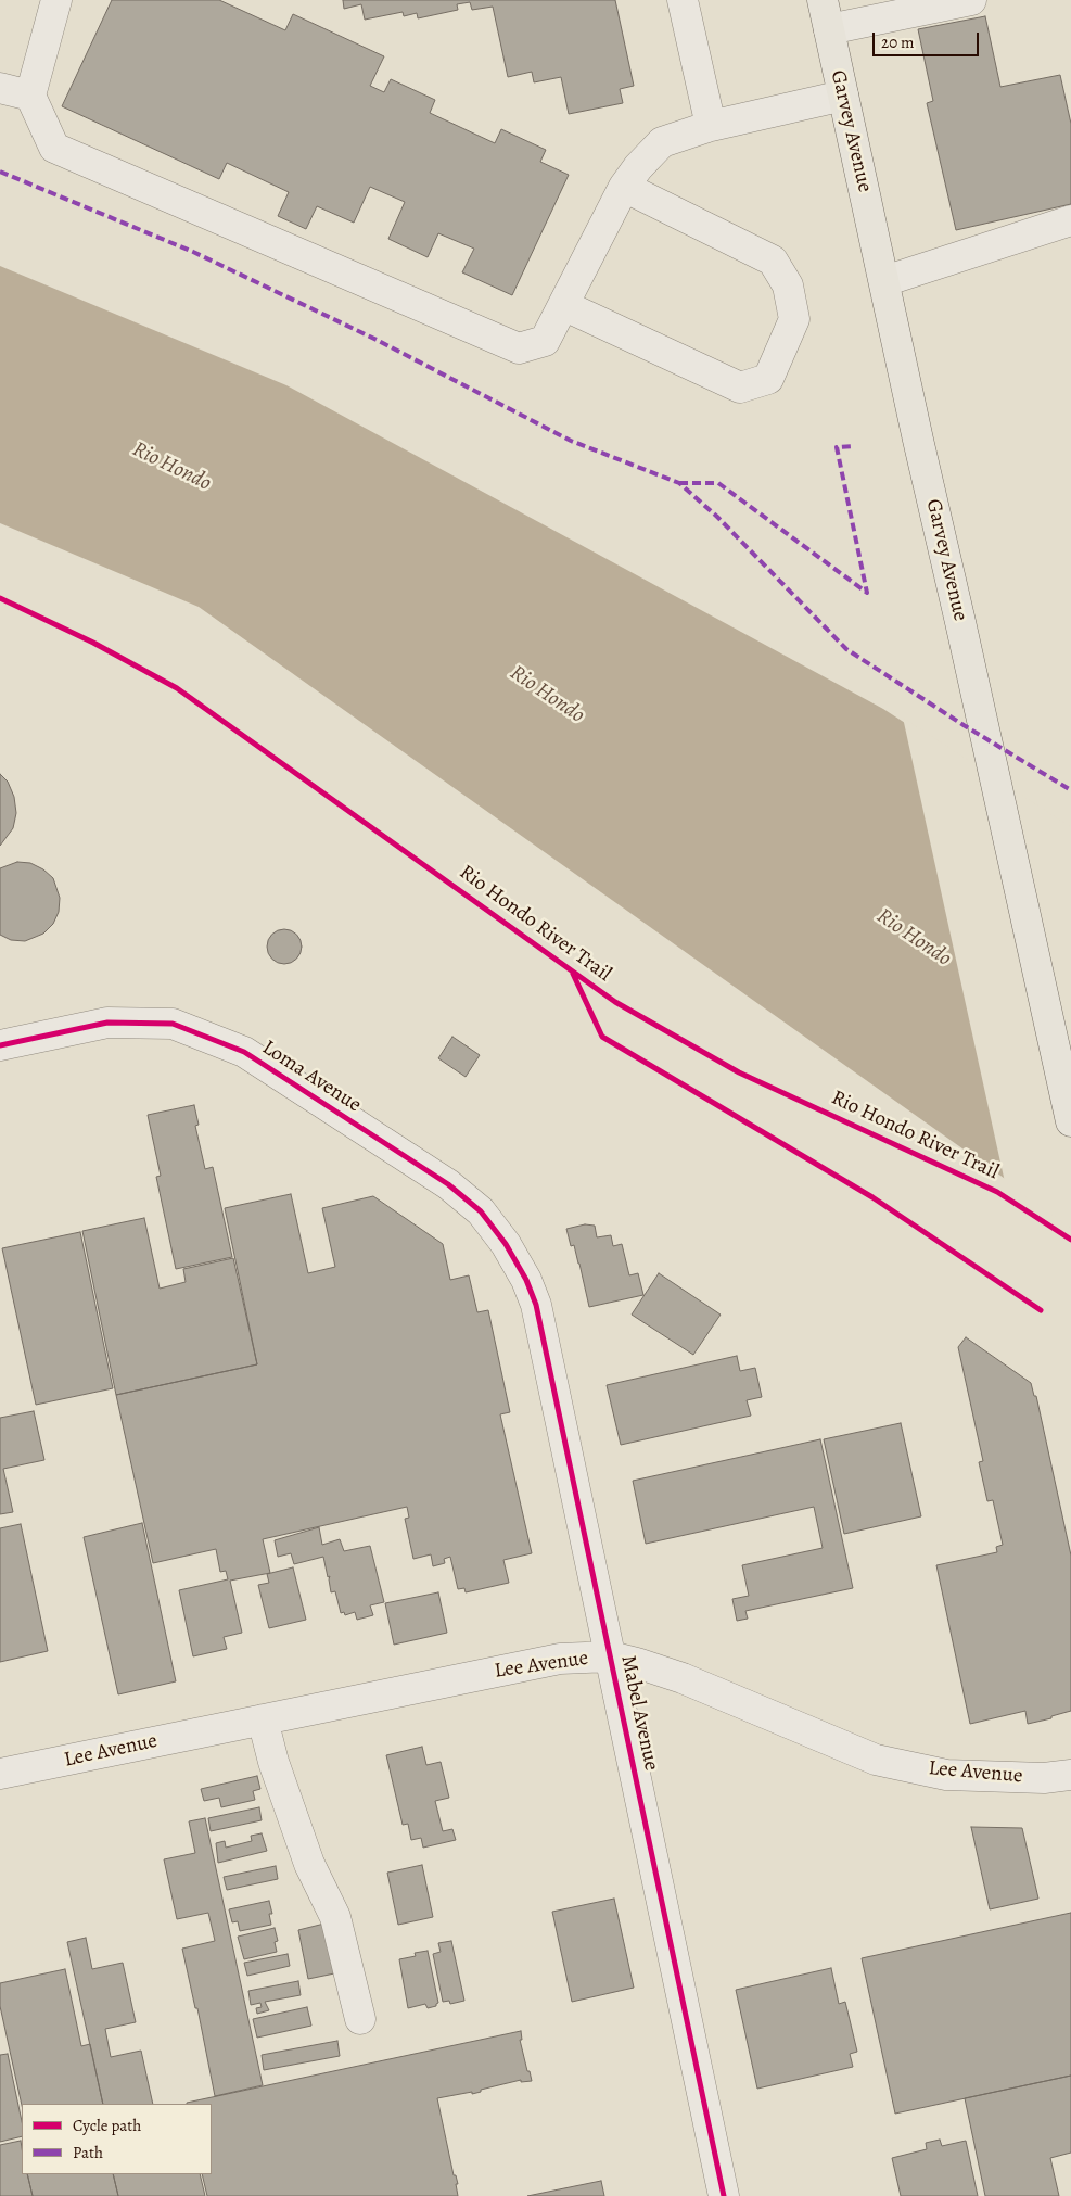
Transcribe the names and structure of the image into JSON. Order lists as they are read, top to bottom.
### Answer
{
  "streets": {
    "main road": ["Garvey Avenue"],
    "street": ["Loma Avenue", "Lee Avenue", "Mabel Avenue"],
    "cycle path": ["Rio Hondo River Trail"]
  },
  "crossings": [
    ["Loma Avenue", "Mabel Avenue"],
    ["Lee Avenue", "Mabel Avenue"]
  ],
  "water": ["Rio Hondo"],
  "legend": ["Cycle path", "Path"],
  "scale_bar": "20 m"
}
